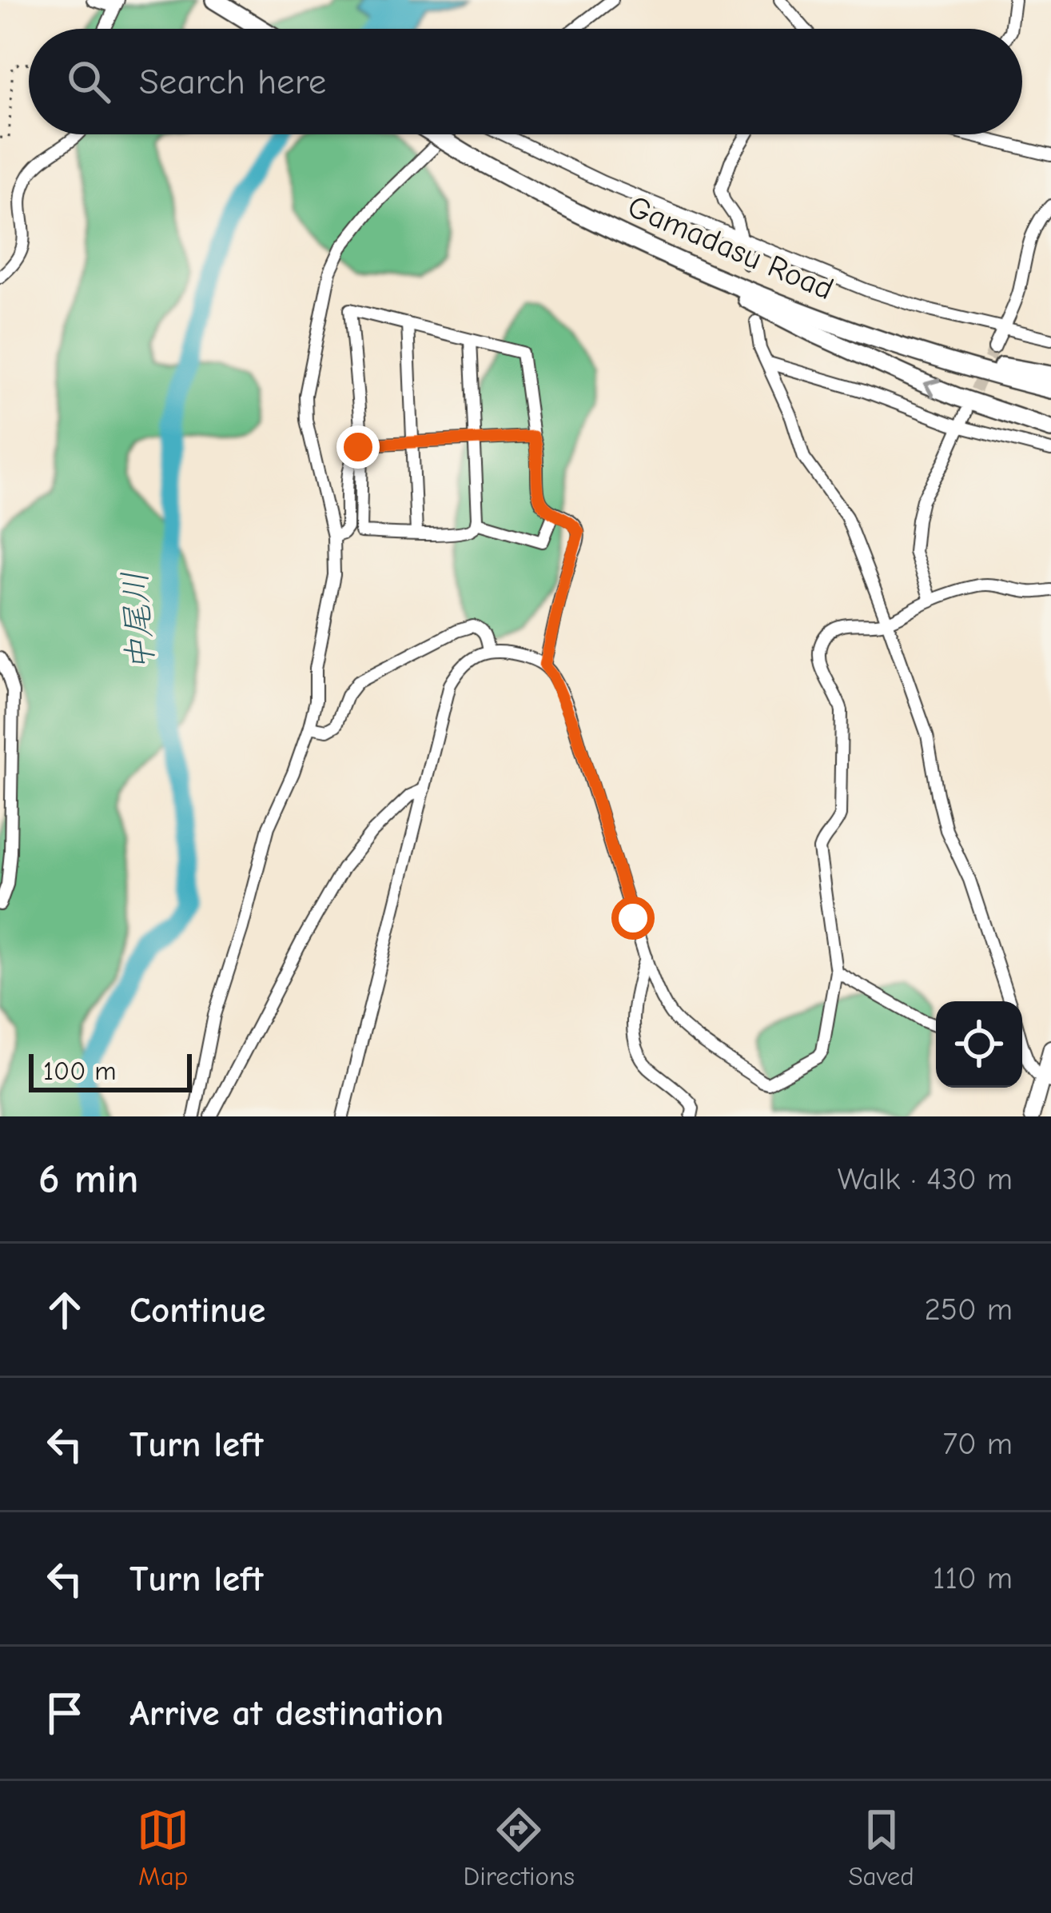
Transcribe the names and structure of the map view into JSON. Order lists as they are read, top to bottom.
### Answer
{
  "streets": {
    "highway": ["Gamadasu Road"]
  },
  "water": ["中尾川"],
  "scale_bar": "100 m",
  "page": {
    "search": "Search here",
    "scale": "100 m",
    "heading": ["6 min", "Walk · 430 m"],
    "list": [
      ["Continue", "250 m"],
      ["Turn left", "70 m"],
      ["Turn left", "110 m"],
      "Arrive at destination"
    ],
    "nav": ["Map", "Directions", "Saved"]
  }
}
